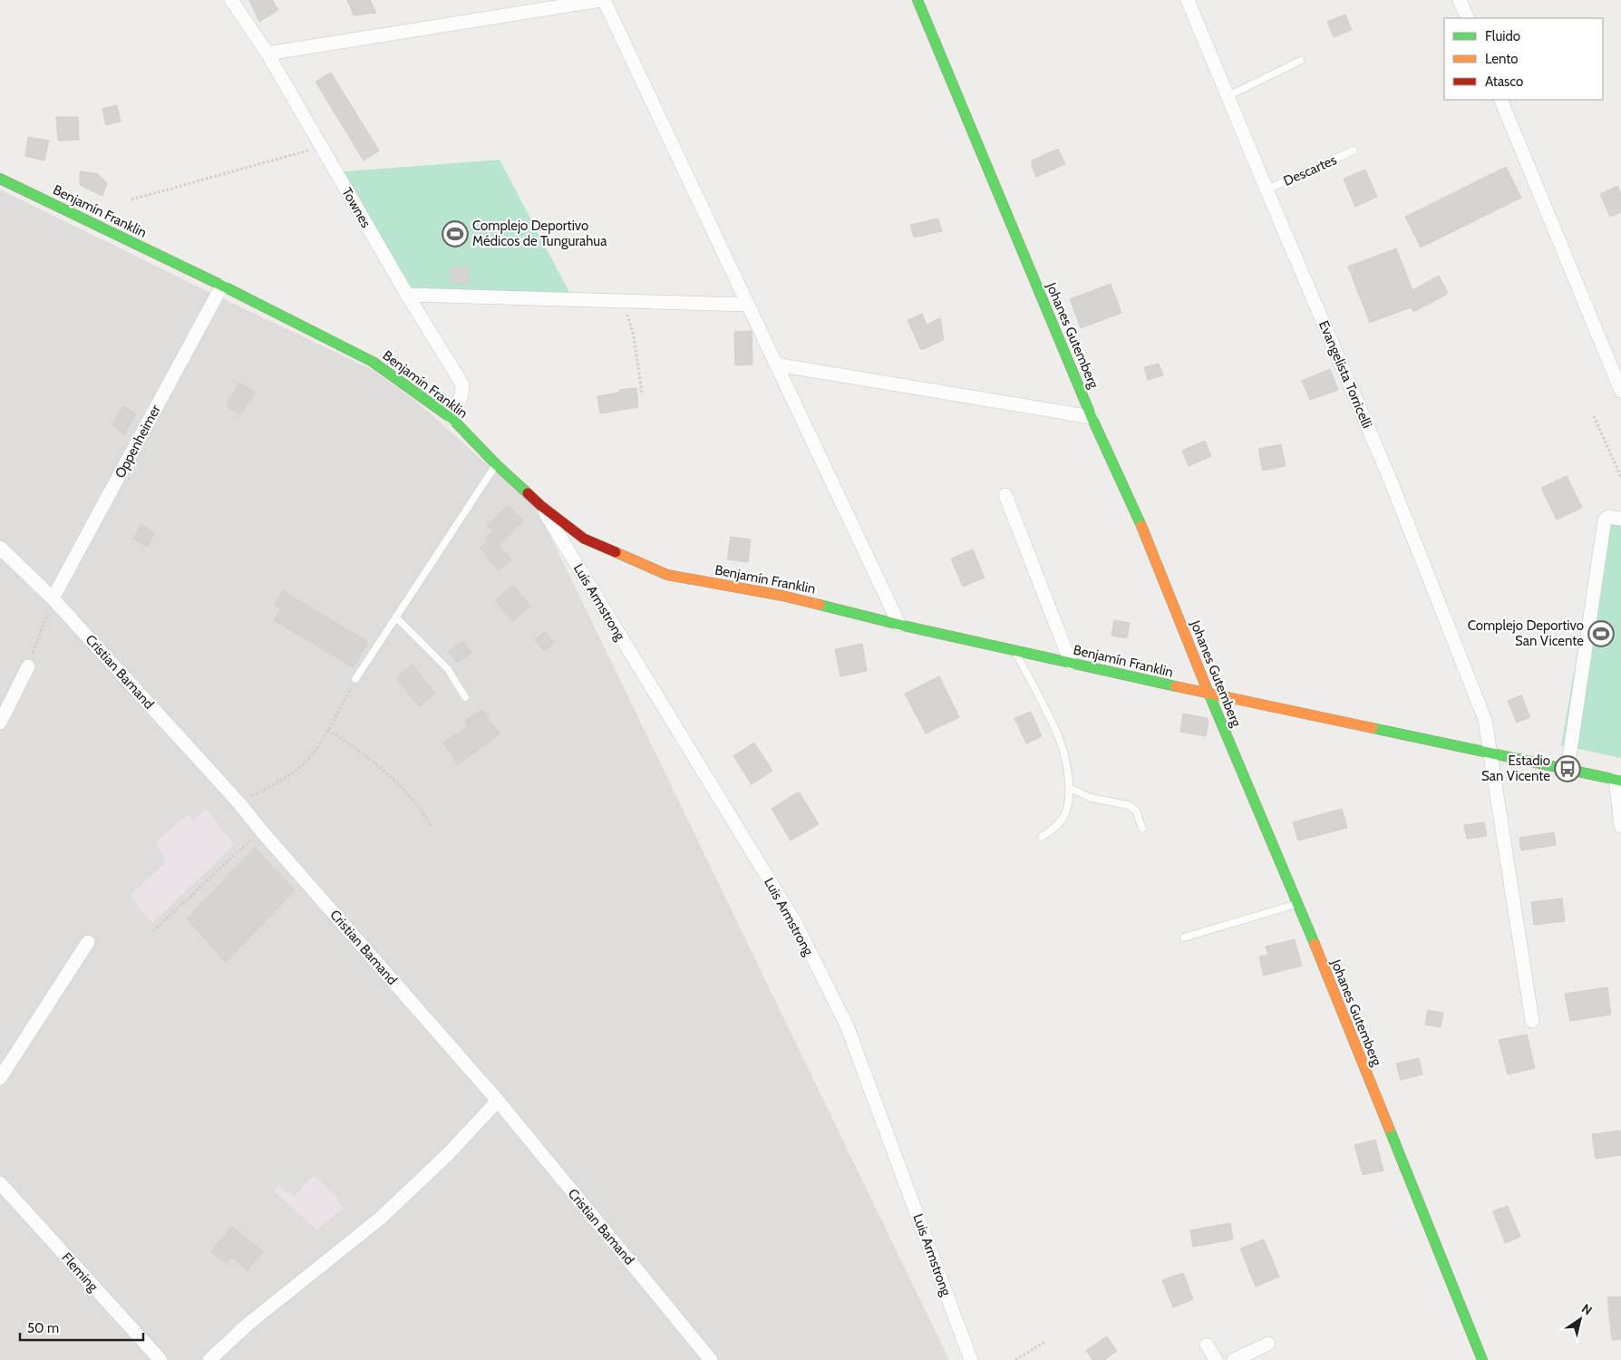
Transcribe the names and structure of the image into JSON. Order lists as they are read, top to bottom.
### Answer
{
  "streets": {
    "street": [
      "Townes",
      "Benjamín Franklin",
      "Johanes Gutemberg",
      "Evangelista Torricelli",
      "Oppenheimer",
      "Luis Armstrong",
      "Cristian Bamand",
      "Fleming"
    ],
    "lane": ["Descartes"]
  },
  "crossings": [
    ["Descartes", "Evangelista Torricelli"],
    ["Townes", "Benjamín Franklin"],
    ["Benjamín Franklin", "Johanes Gutemberg"],
    ["Benjamín Franklin", "Evangelista Torricelli"],
    ["Benjamín Franklin", "Oppenheimer"],
    ["Benjamín Franklin", "Luis Armstrong"],
    ["Oppenheimer", "Cristian Bamand"]
  ],
  "places": {
    "sports": ["Complejo Deportivo Médicos de Tungurahua", "Complejo Deportivo San Vicente"],
    "bus stop": ["Estadio San Vicente"]
  },
  "legend": ["Fluido", "Lento", "Atasco"],
  "scale_bar": "50 m",
  "north": "top right"
}
